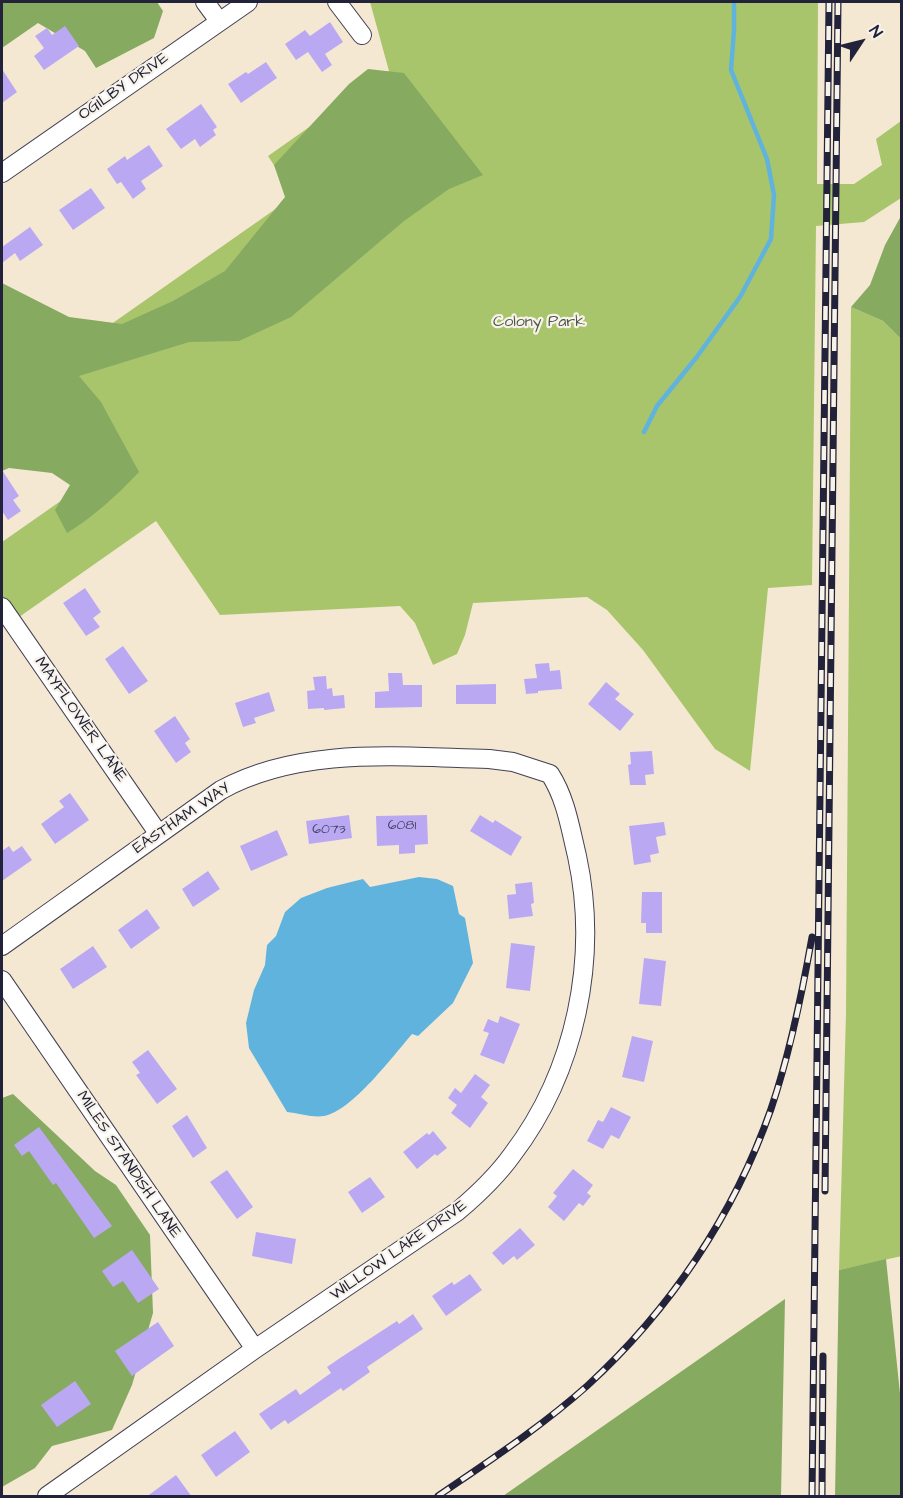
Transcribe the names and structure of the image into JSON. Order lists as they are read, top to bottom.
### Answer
{
  "streets": {
    "street": [
      "OGILBY DRIVE",
      "MAYFLOWER LANE",
      "EASTHAM WAY",
      "MILES STANDISH LANE",
      "WILLOW LAKE DRIVE"
    ]
  },
  "crossings": [
    ["MAYFLOWER LANE", "EASTHAM WAY"],
    ["EASTHAM WAY", "WILLOW LAKE DRIVE"],
    ["MILES STANDISH LANE", "WILLOW LAKE DRIVE"]
  ],
  "parks": ["Colony Park"],
  "house_numbers": ["6081", "6073"],
  "north": "top right"
}
